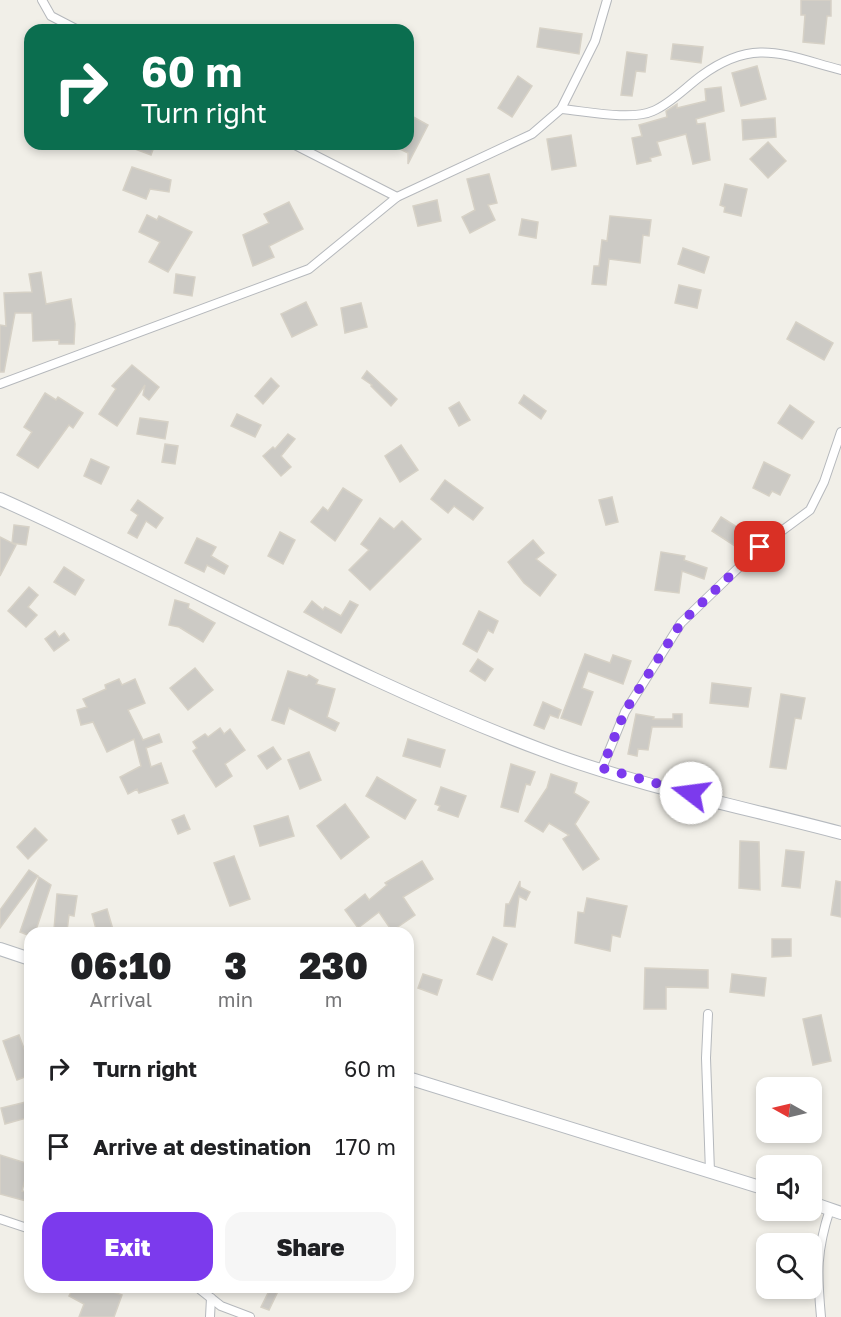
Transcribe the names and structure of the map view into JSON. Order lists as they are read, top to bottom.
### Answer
{
  "north": "left",
  "page": {
    "turn": ["60 m", "Turn right"],
    "eta": [
      "06:10",
      "Arrival",
      "3",
      "min",
      "230",
      "m"
    ],
    "list": [
      {
        "name": "Turn right",
        "value": "60 m"
      },
      {
        "name": "Arrive at destination",
        "value": "170 m"
      }
    ],
    "buttons": ["Exit", "Share"]
  }
}
